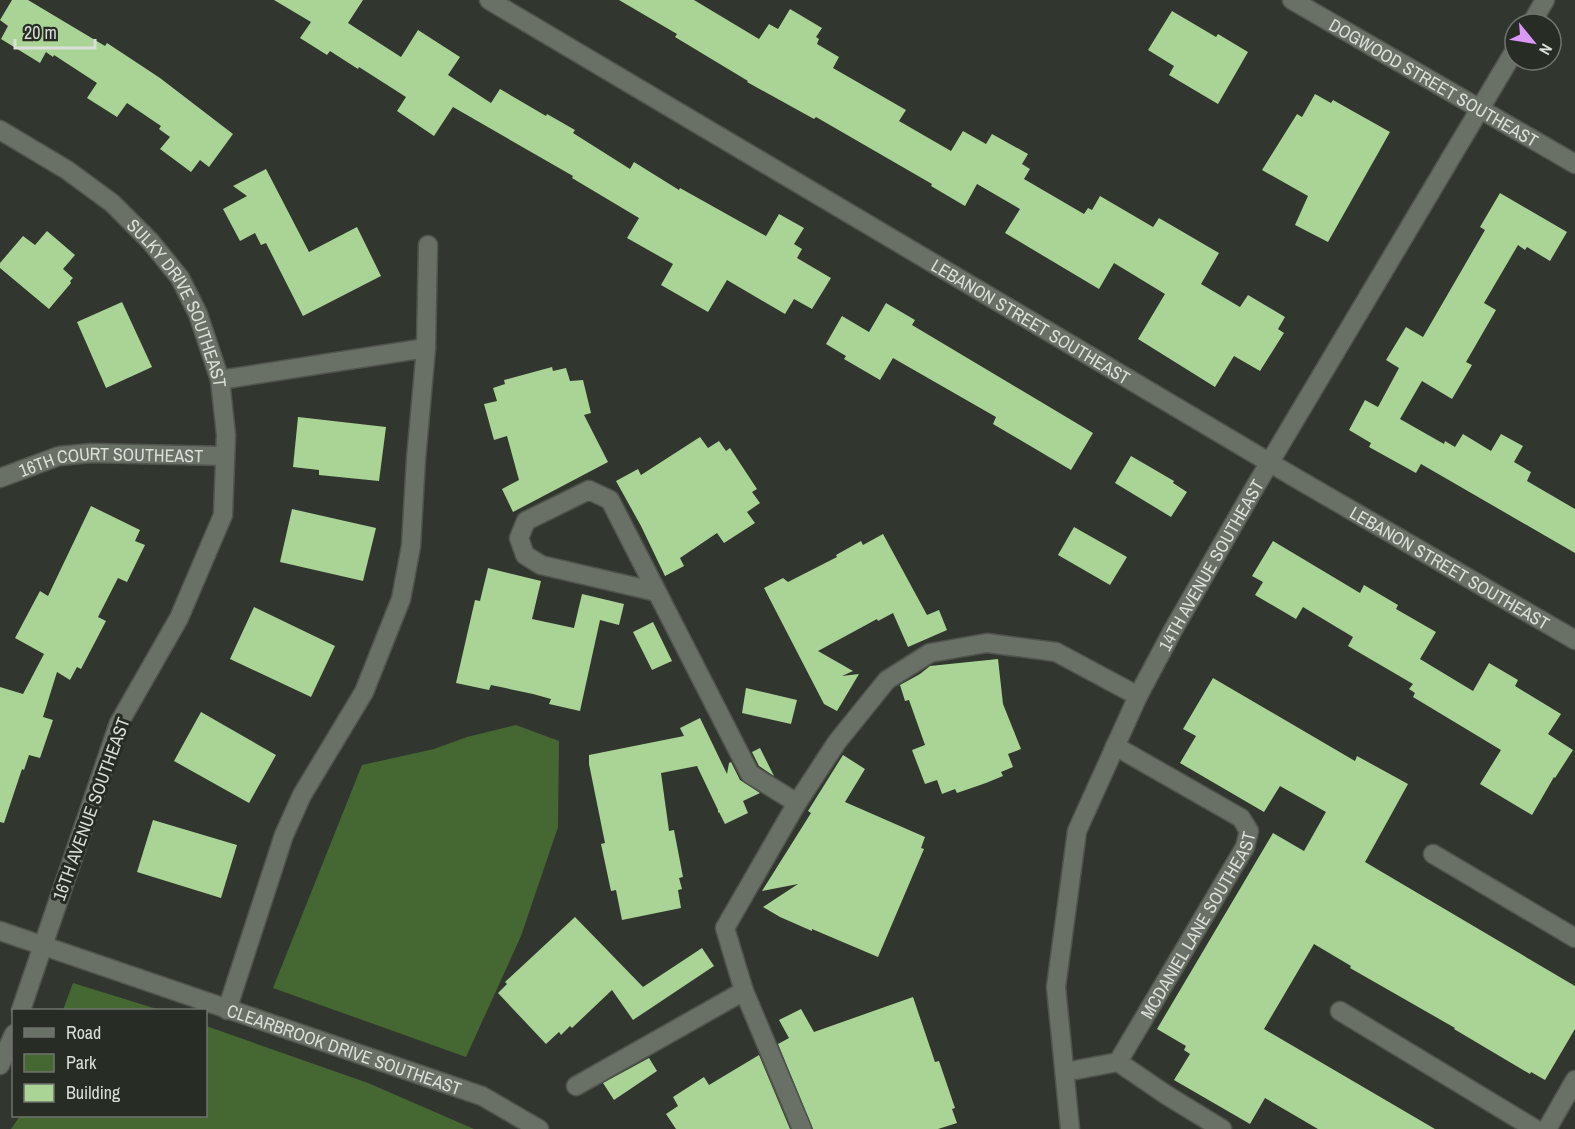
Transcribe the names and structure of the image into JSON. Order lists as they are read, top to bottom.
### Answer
{
  "streets": {
    "street": [
      "DOGWOOD STREET SOUTHEAST",
      "SULKY DRIVE SOUTHEAST",
      "LEBANON STREET SOUTHEAST",
      "16TH COURT SOUTHEAST",
      "14TH AVENUE SOUTHEAST",
      "16TH AVENUE SOUTHEAST",
      "MCDANIEL LANE SOUTHEAST",
      "CLEARBROOK DRIVE SOUTHEAST"
    ]
  },
  "crossings": [
    ["DOGWOOD STREET SOUTHEAST", "14TH AVENUE SOUTHEAST"],
    ["SULKY DRIVE SOUTHEAST", "16TH COURT SOUTHEAST"],
    ["SULKY DRIVE SOUTHEAST", "16TH AVENUE SOUTHEAST"],
    ["LEBANON STREET SOUTHEAST", "14TH AVENUE SOUTHEAST"],
    ["14TH AVENUE SOUTHEAST", "MCDANIEL LANE SOUTHEAST"],
    ["16TH AVENUE SOUTHEAST", "CLEARBROOK DRIVE SOUTHEAST"]
  ],
  "legend": ["Road", "Park", "Building"],
  "scale_bar": "20 m",
  "north": "bottom right"
}
